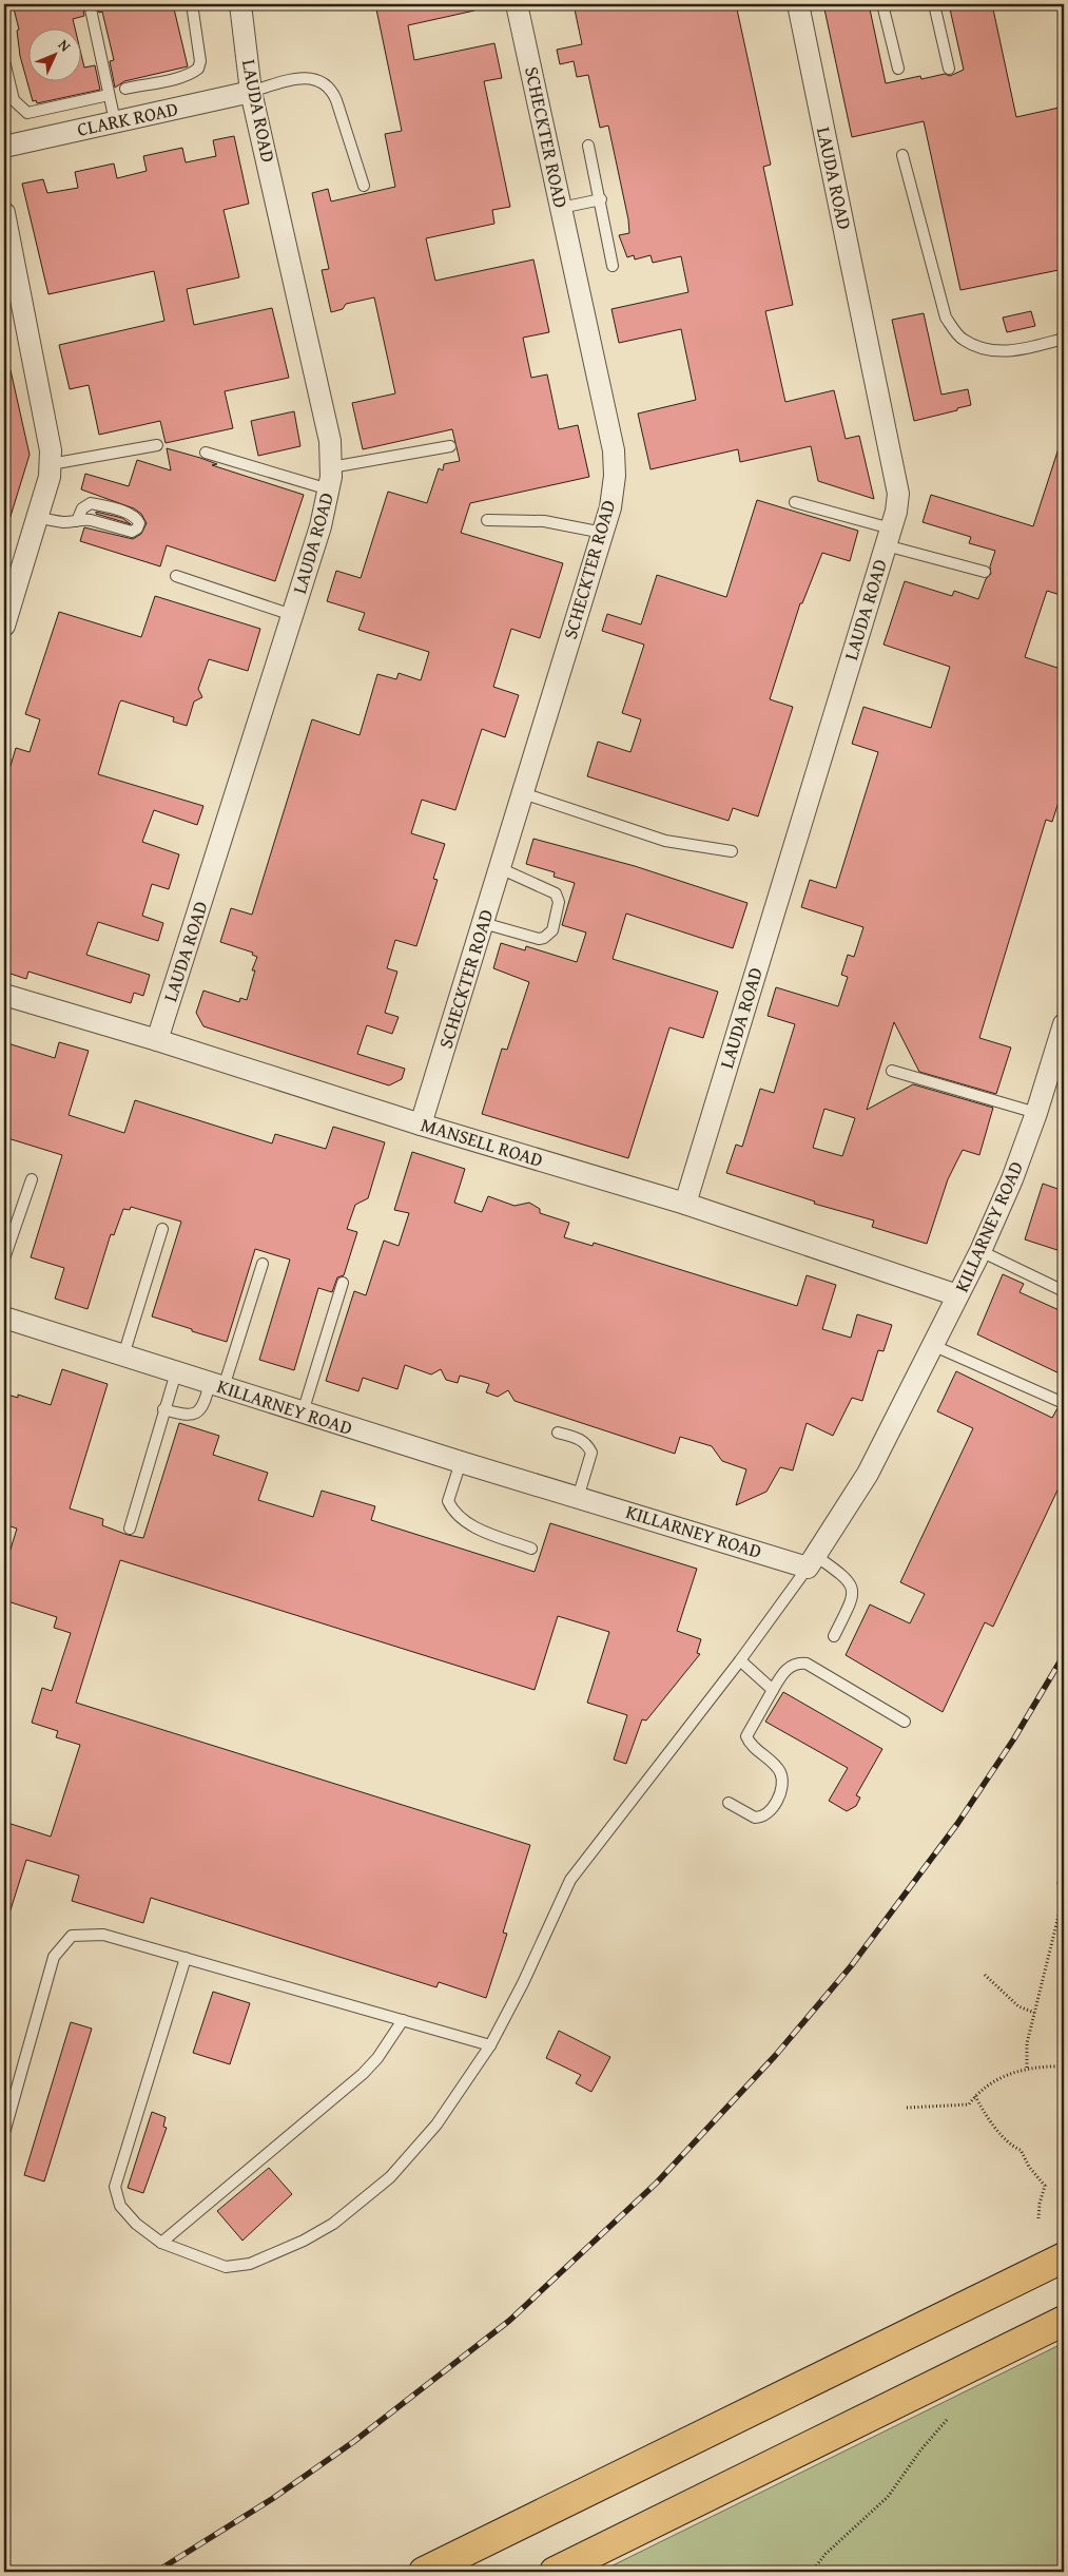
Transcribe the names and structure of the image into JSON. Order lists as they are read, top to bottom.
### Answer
{
  "streets": {
    "street": [
      "LAUDA ROAD",
      "CLARK ROAD",
      "SCHECKTER ROAD",
      "MANSELL ROAD",
      "KILLARNEY ROAD"
    ]
  },
  "crossings": [
    ["LAUDA ROAD", "CLARK ROAD"],
    ["LAUDA ROAD", "MANSELL ROAD"],
    ["SCHECKTER ROAD", "MANSELL ROAD"],
    ["MANSELL ROAD", "KILLARNEY ROAD"]
  ],
  "north": "top right"
}
